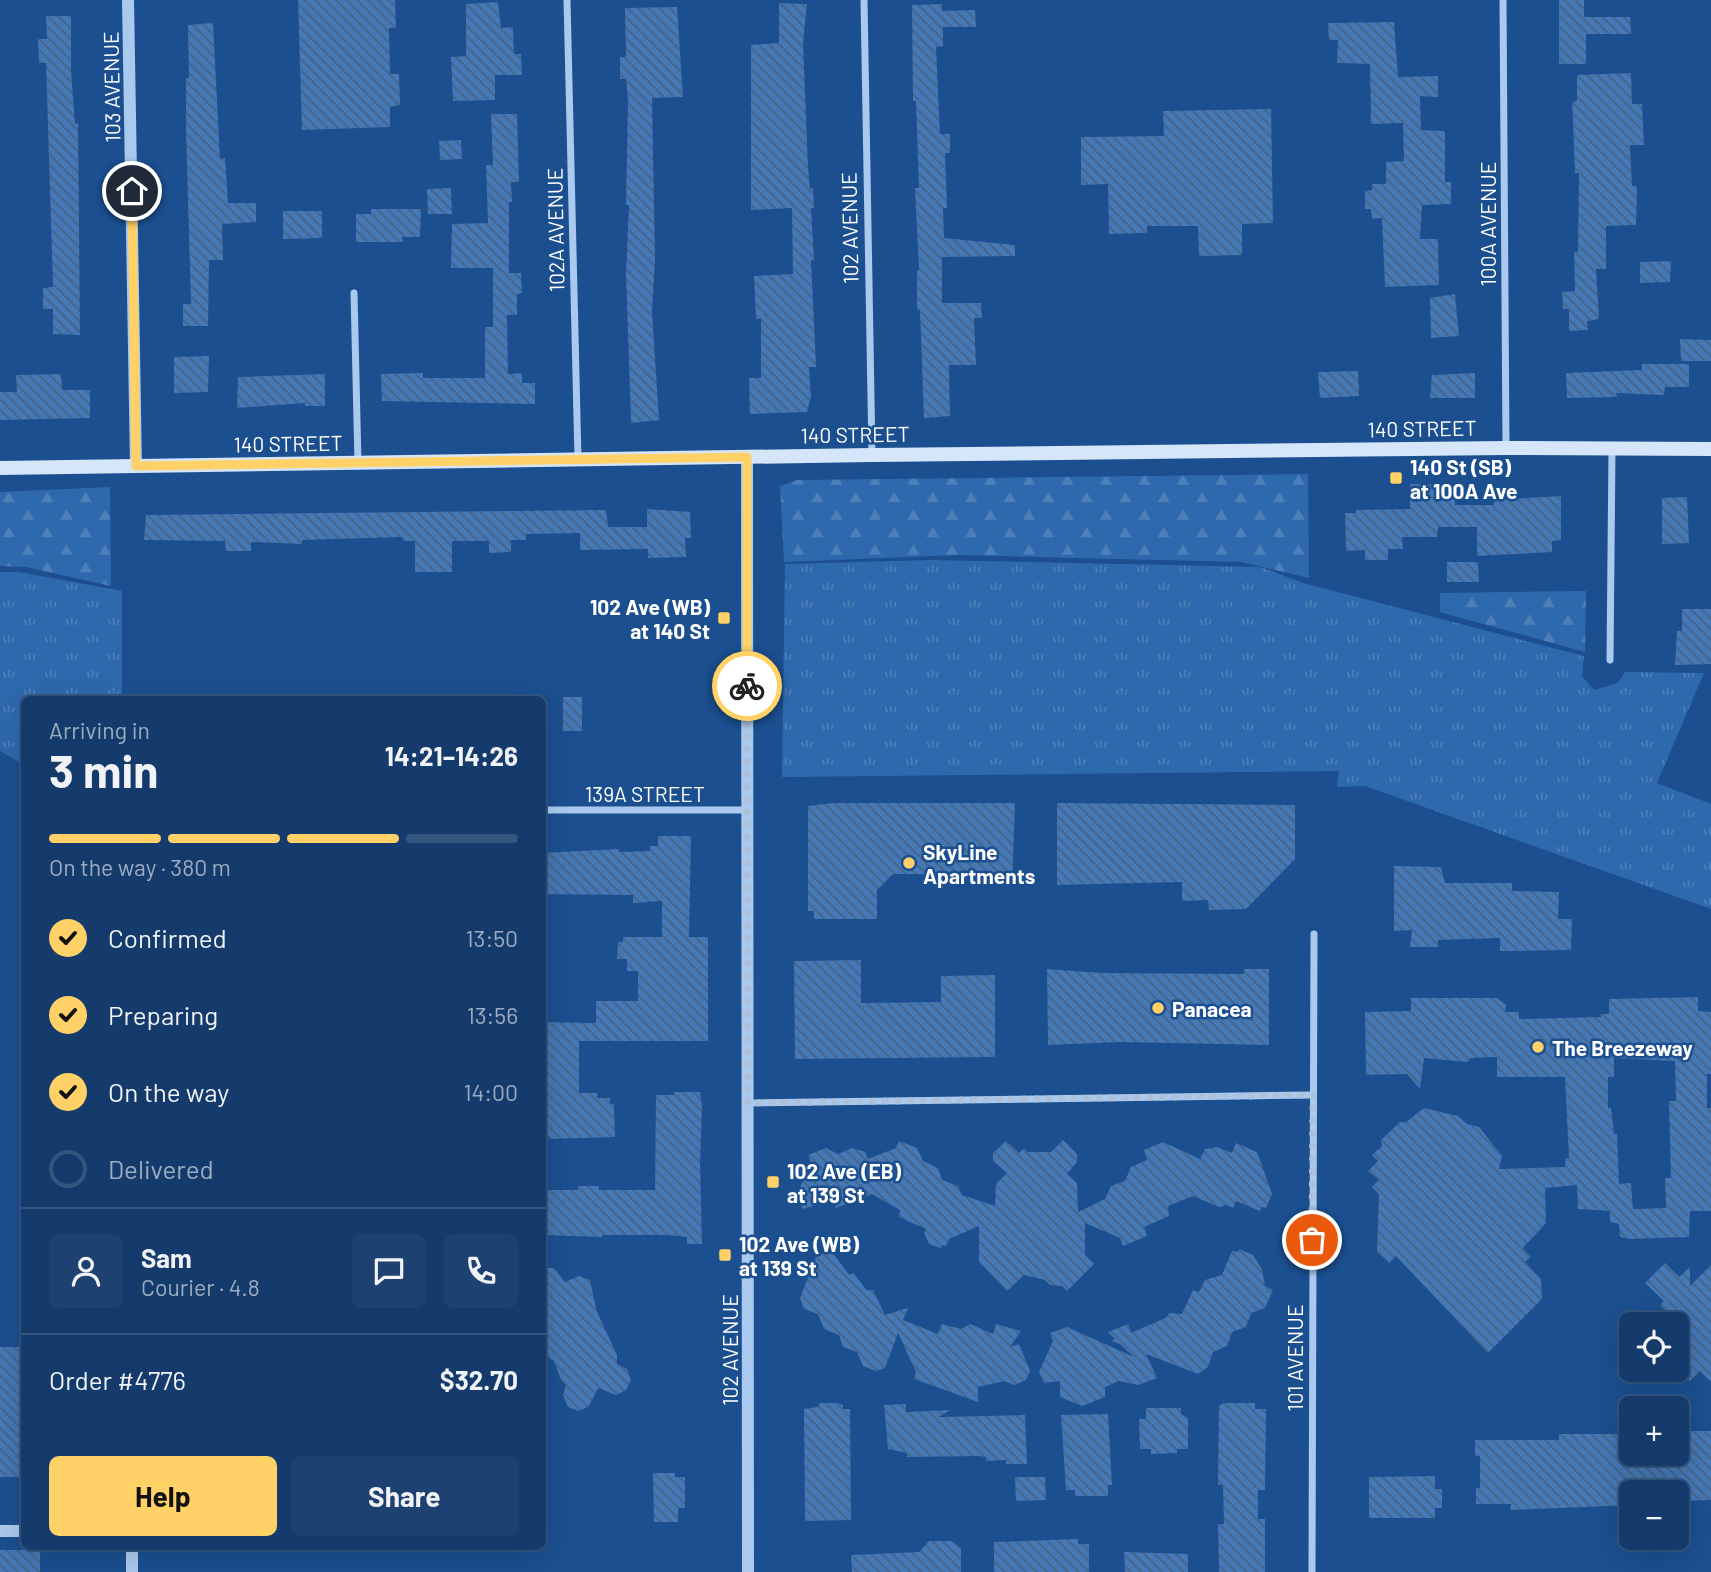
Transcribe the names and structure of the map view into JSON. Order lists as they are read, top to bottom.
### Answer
{
  "streets": {
    "main road": ["140 STREET"],
    "street": [
      "103 AVENUE",
      "100A AVENUE",
      "102 AVENUE",
      "102A AVENUE",
      "139A STREET",
      "101 AVENUE"
    ]
  },
  "crossings": [
    ["103 AVENUE", "140 STREET"],
    ["100A AVENUE", "140 STREET"],
    ["102 AVENUE", "140 STREET"],
    ["102 AVENUE", "139A STREET"],
    ["102A AVENUE", "140 STREET"]
  ],
  "places": {
    "transit": [
      "140 St (SB) at 100A Ave",
      "102 Ave (WB) at 140 St",
      "102 Ave (EB) at 139 St",
      "102 Ave (WB) at 139 St"
    ],
    "other": ["SkyLine Apartments", "Panacea", "The Breezeway"]
  },
  "page": {
    "heading": ["3 min", "Arriving in", "14:21–14:26"],
    "panel": [
      "Sam",
      "Courier · 4.8",
      "Order #4776",
      "$32.70"
    ],
    "bar": "On the way · 380 m",
    "list": [
      ["Confirmed", "13:50"],
      ["Preparing", "13:56"],
      ["On the way", "14:00"],
      "Delivered"
    ],
    "map_buttons": ["+", "−"],
    "buttons": ["Help", "Share"]
  }
}
